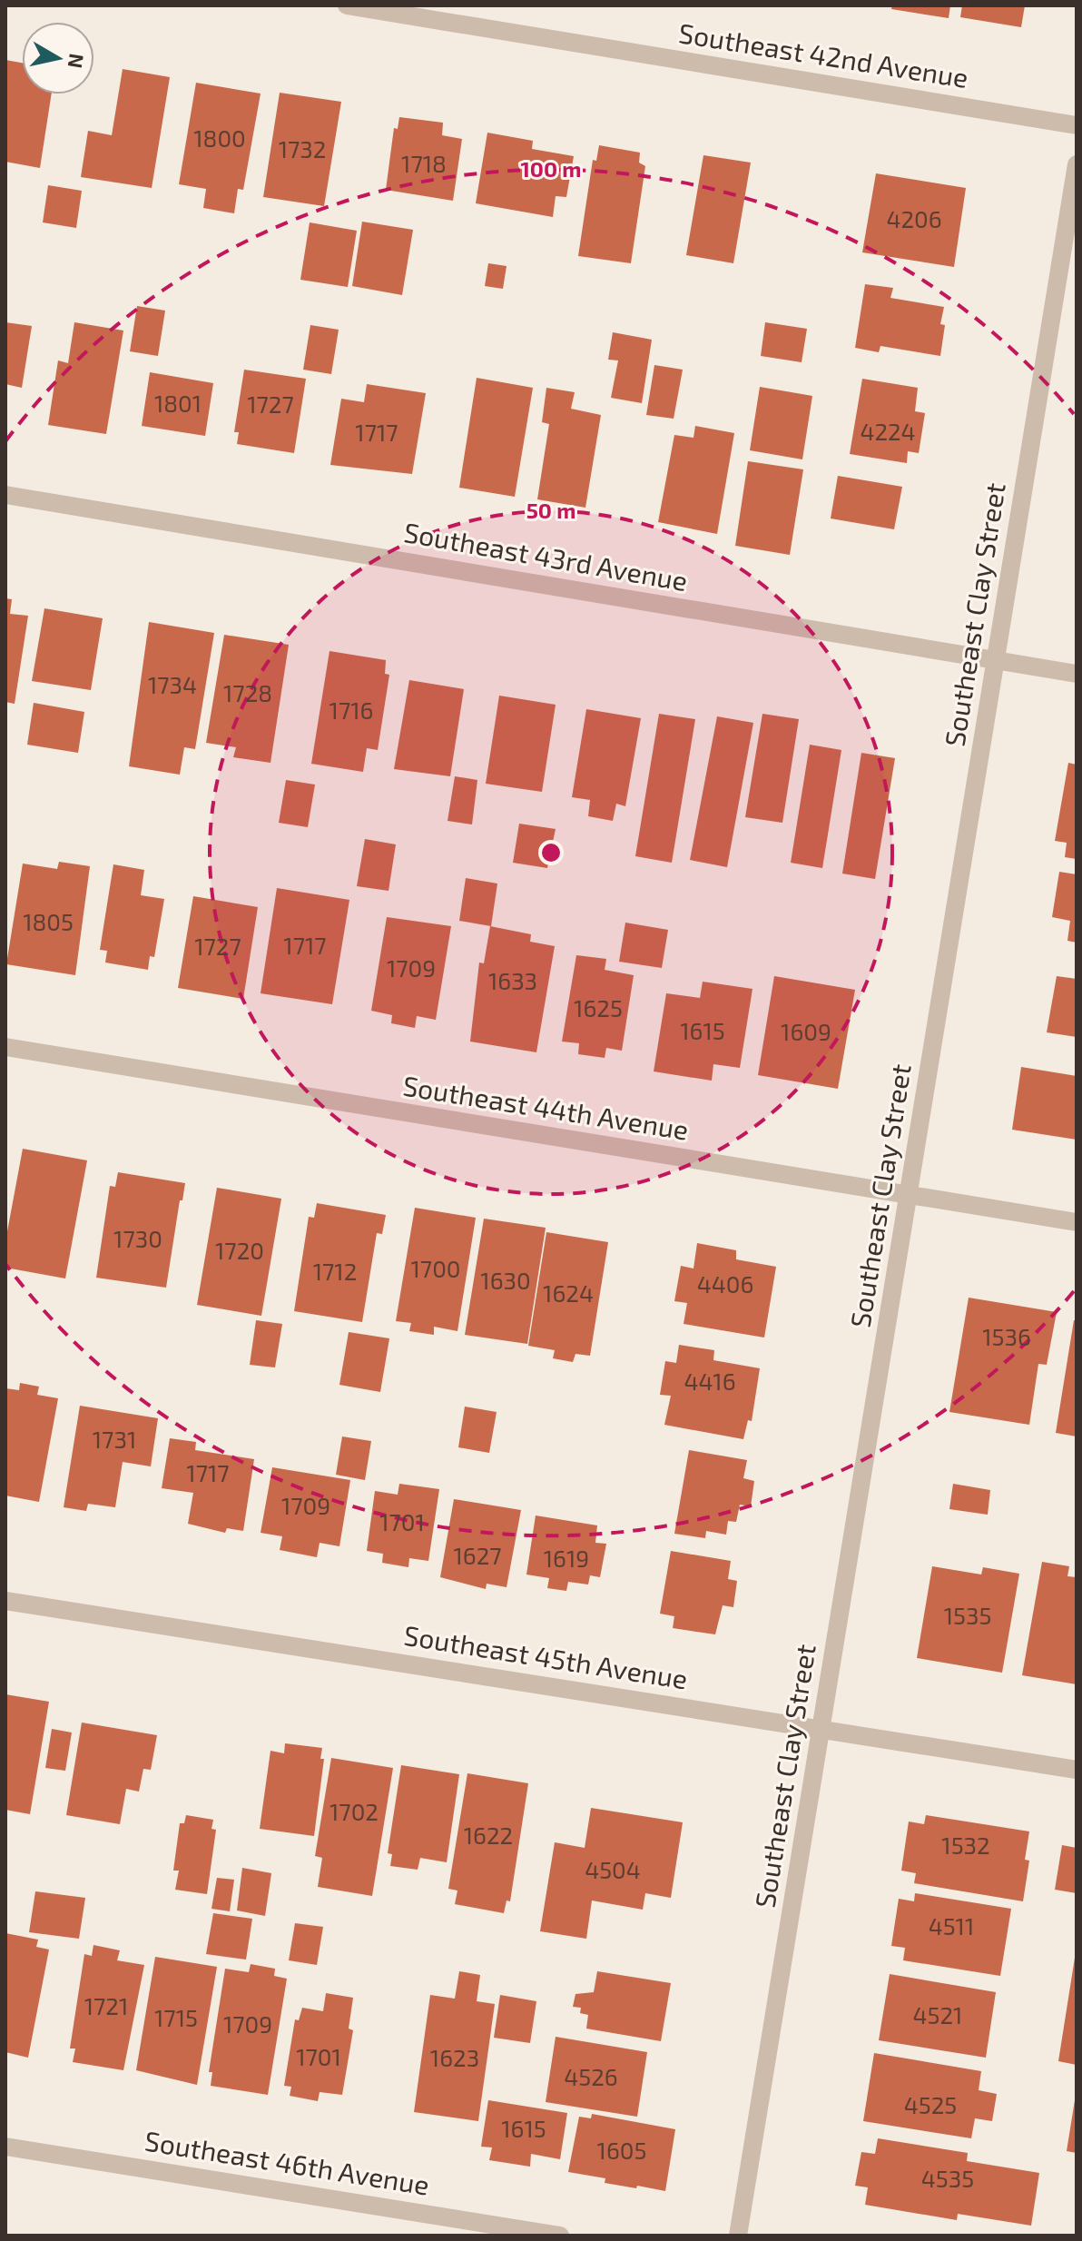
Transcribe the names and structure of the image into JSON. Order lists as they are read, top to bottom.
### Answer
{
  "streets": {
    "street": [
      "Southeast 42nd Avenue",
      "Southeast 43rd Avenue",
      "Southeast Clay Street",
      "Southeast 44th Avenue",
      "Southeast 45th Avenue",
      "Southeast 46th Avenue"
    ]
  },
  "crossings": [
    ["Southeast 43rd Avenue", "Southeast Clay Street"],
    ["Southeast Clay Street", "Southeast 44th Avenue"],
    ["Southeast Clay Street", "Southeast 45th Avenue"]
  ],
  "house_numbers": [
    "1800",
    "1732",
    "1718",
    "4206",
    "1801",
    "1727",
    "4224",
    "1717",
    "1734",
    "1728",
    "1716",
    "1805",
    "1717",
    "1727",
    "1709",
    "1633",
    "1625",
    "1615",
    "1609",
    "1730",
    "1720",
    "1700",
    "1712",
    "1630",
    "4406",
    "1624",
    "1536",
    "4416",
    "1731",
    "1717",
    "1709",
    "1701",
    "1627",
    "1619",
    "1535",
    "1702",
    "1622",
    "1532",
    "4504",
    "4511",
    "1721",
    "4521",
    "1715",
    "1709",
    "1701",
    "1623",
    "4526",
    "4525",
    "1615",
    "1605",
    "4535"
  ],
  "north": "right",
  "rings": ["100 m", "50 m"]
}
